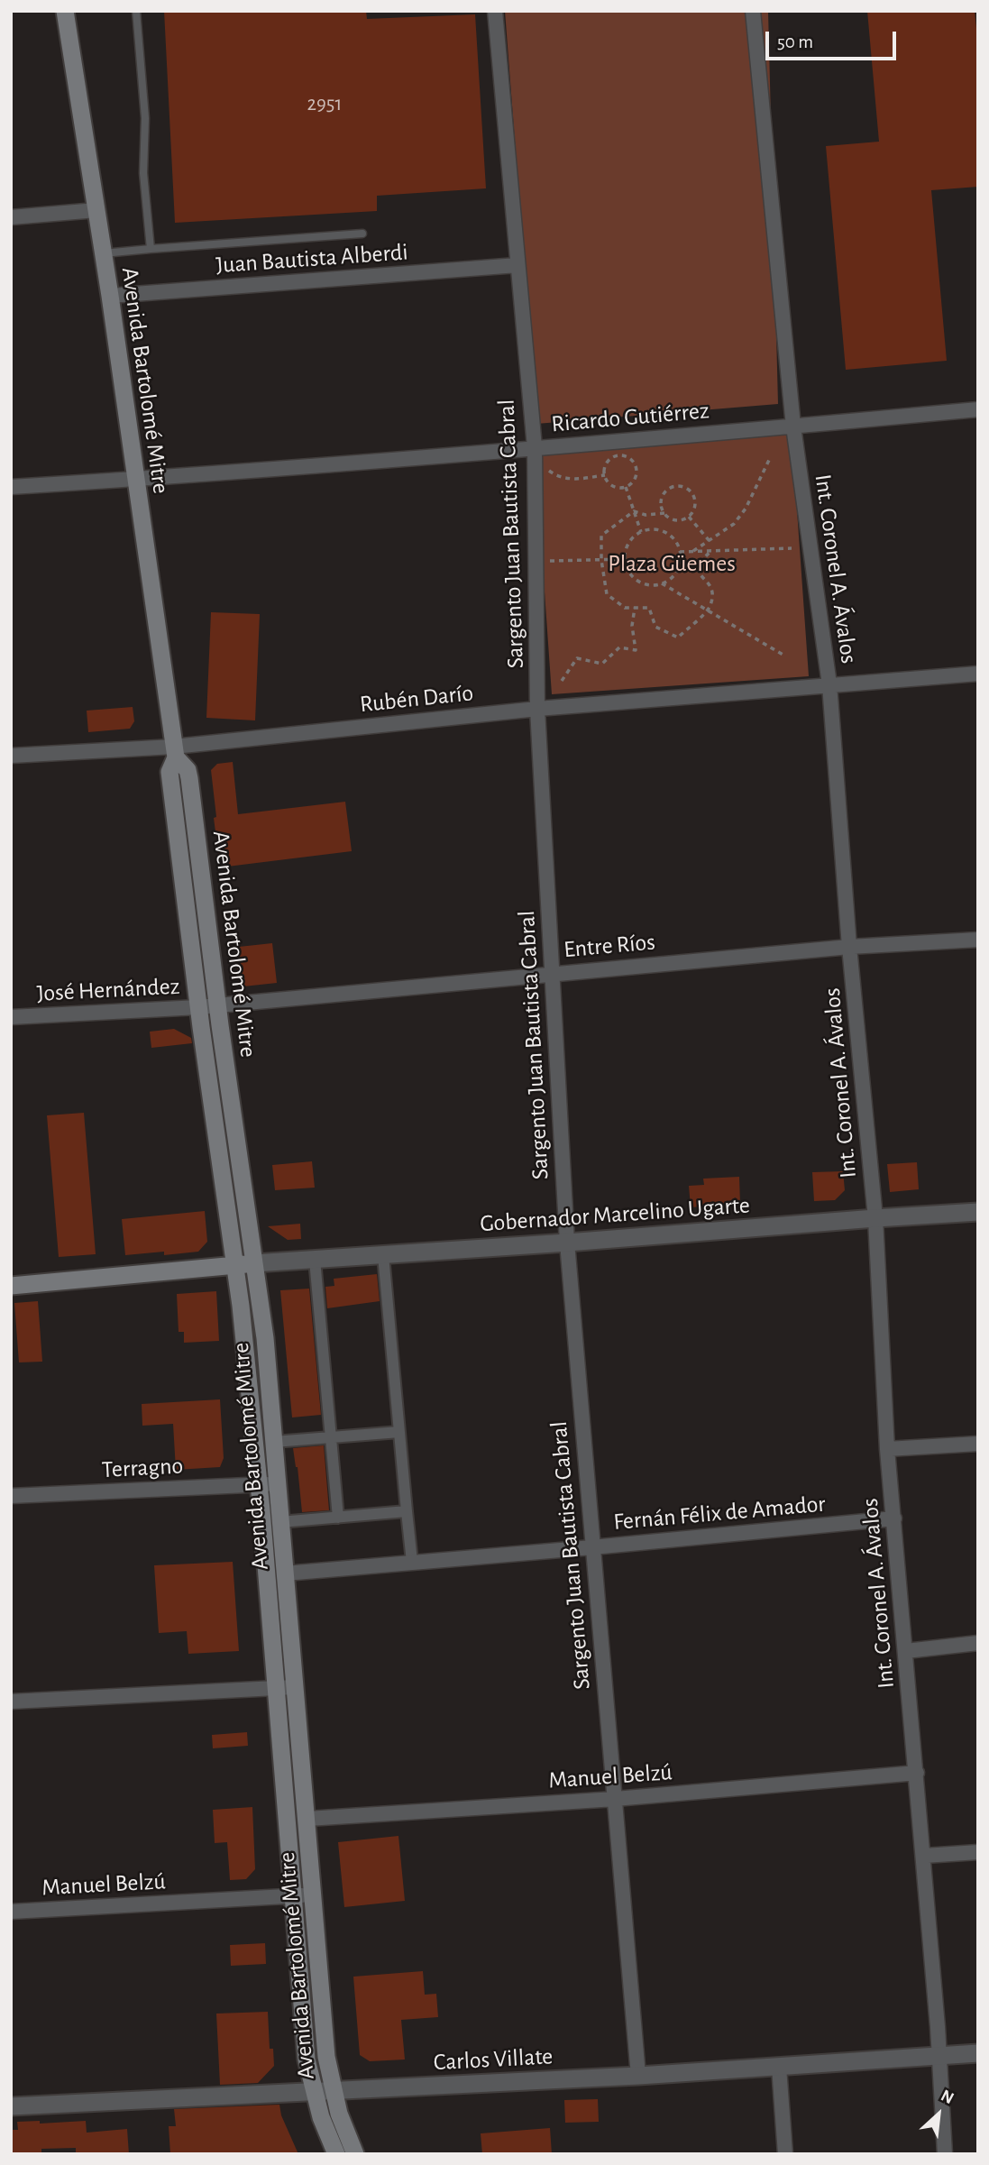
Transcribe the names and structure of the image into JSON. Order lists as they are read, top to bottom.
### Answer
{
  "streets": {
    "main road": ["Avenida Bartolomé Mitre"],
    "street": [
      "Juan Bautista Alberdi",
      "Ricardo Gutiérrez",
      "Sargento Juan Bautista Cabral",
      "Int. Coronel A. Ávalos",
      "Rubén Darío",
      "Entre Ríos",
      "José Hernández",
      "Gobernador Marcelino Ugarte",
      "Terragno",
      "Fernán Félix de Amador",
      "Manuel Belzú",
      "Carlos Villate"
    ]
  },
  "crossings": [
    ["Juan Bautista Alberdi", "Avenida Bartolomé Mitre"],
    ["Juan Bautista Alberdi", "Sargento Juan Bautista Cabral"],
    ["Avenida Bartolomé Mitre", "Ricardo Gutiérrez"],
    ["Avenida Bartolomé Mitre", "Rubén Darío"],
    ["Avenida Bartolomé Mitre", "Entre Ríos"],
    ["Avenida Bartolomé Mitre", "José Hernández"],
    ["Avenida Bartolomé Mitre", "Gobernador Marcelino Ugarte"],
    ["Avenida Bartolomé Mitre", "Terragno"],
    ["Avenida Bartolomé Mitre", "Fernán Félix de Amador"],
    ["Avenida Bartolomé Mitre", "Manuel Belzú"],
    ["Avenida Bartolomé Mitre", "Carlos Villate"],
    ["Ricardo Gutiérrez", "Sargento Juan Bautista Cabral"],
    ["Ricardo Gutiérrez", "Int. Coronel A. Ávalos"],
    ["Sargento Juan Bautista Cabral", "Rubén Darío"],
    ["Sargento Juan Bautista Cabral", "Entre Ríos"],
    ["Sargento Juan Bautista Cabral", "Gobernador Marcelino Ugarte"],
    ["Sargento Juan Bautista Cabral", "Fernán Félix de Amador"],
    ["Sargento Juan Bautista Cabral", "Manuel Belzú"],
    ["Sargento Juan Bautista Cabral", "Carlos Villate"],
    ["Int. Coronel A. Ávalos", "Rubén Darío"],
    ["Int. Coronel A. Ávalos", "Entre Ríos"],
    ["Int. Coronel A. Ávalos", "Gobernador Marcelino Ugarte"],
    ["Int. Coronel A. Ávalos", "Fernán Félix de Amador"],
    ["Int. Coronel A. Ávalos", "Manuel Belzú"],
    ["Int. Coronel A. Ávalos", "Carlos Villate"],
    ["Entre Ríos", "José Hernández"]
  ],
  "parks": ["Plaza Güemes"],
  "house_numbers": ["2951"],
  "scale_bar": "50 m",
  "north": "top right"
}
